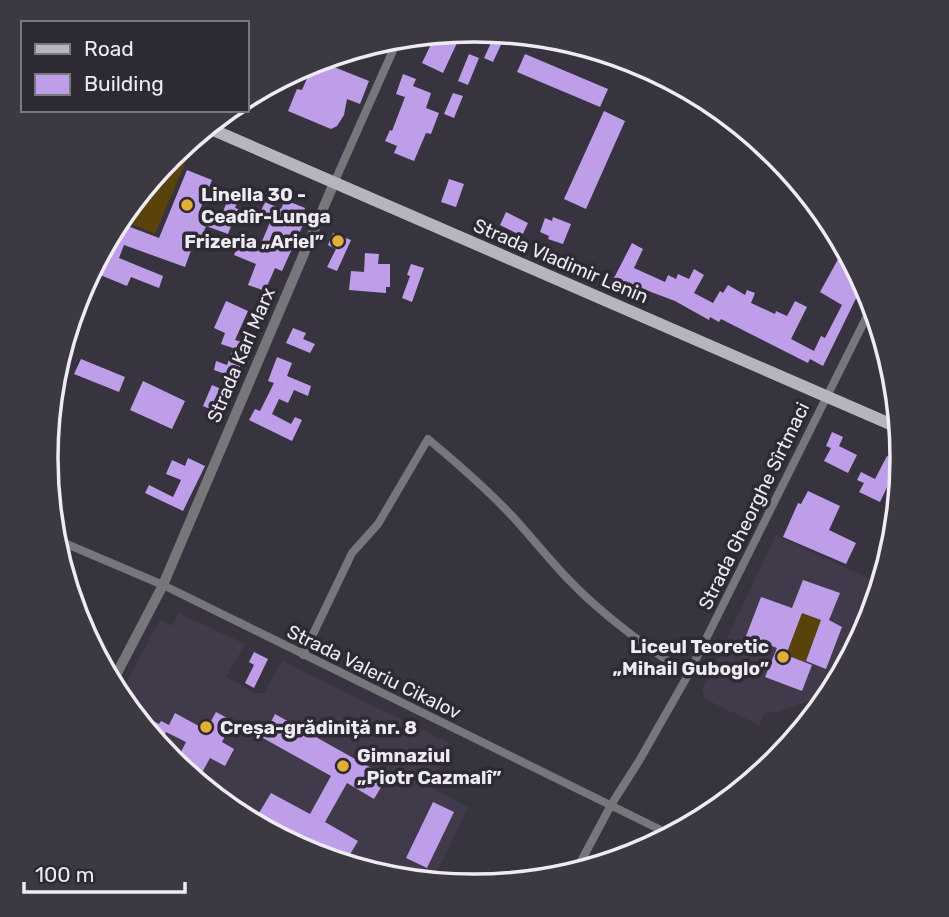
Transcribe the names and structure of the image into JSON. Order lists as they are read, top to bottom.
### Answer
{
  "streets": {
    "main road": ["Strada Vladimir Lenin"],
    "street": ["Strada Karl Marx", "Strada Gheorghe Sîrtmaci", "Strada Valeriu Cikalov"]
  },
  "crossings": [
    ["Strada Vladimir Lenin", "Strada Karl Marx"],
    ["Strada Vladimir Lenin", "Strada Gheorghe Sîrtmaci"],
    ["Strada Karl Marx", "Strada Valeriu Cikalov"],
    ["Strada Gheorghe Sîrtmaci", "Strada Valeriu Cikalov"]
  ],
  "places": [
    "Linella 30 - Ceadîr-Lunga",
    "Frizeria „Ariel”",
    "Liceul Teoretic „Mihail Guboglo”",
    "Creșa-grădiniță nr. 8",
    "Gimnaziul „Piotr Cazmalî”"
  ],
  "legend": ["Road", "Building"],
  "scale_bar": "100 m"
}
